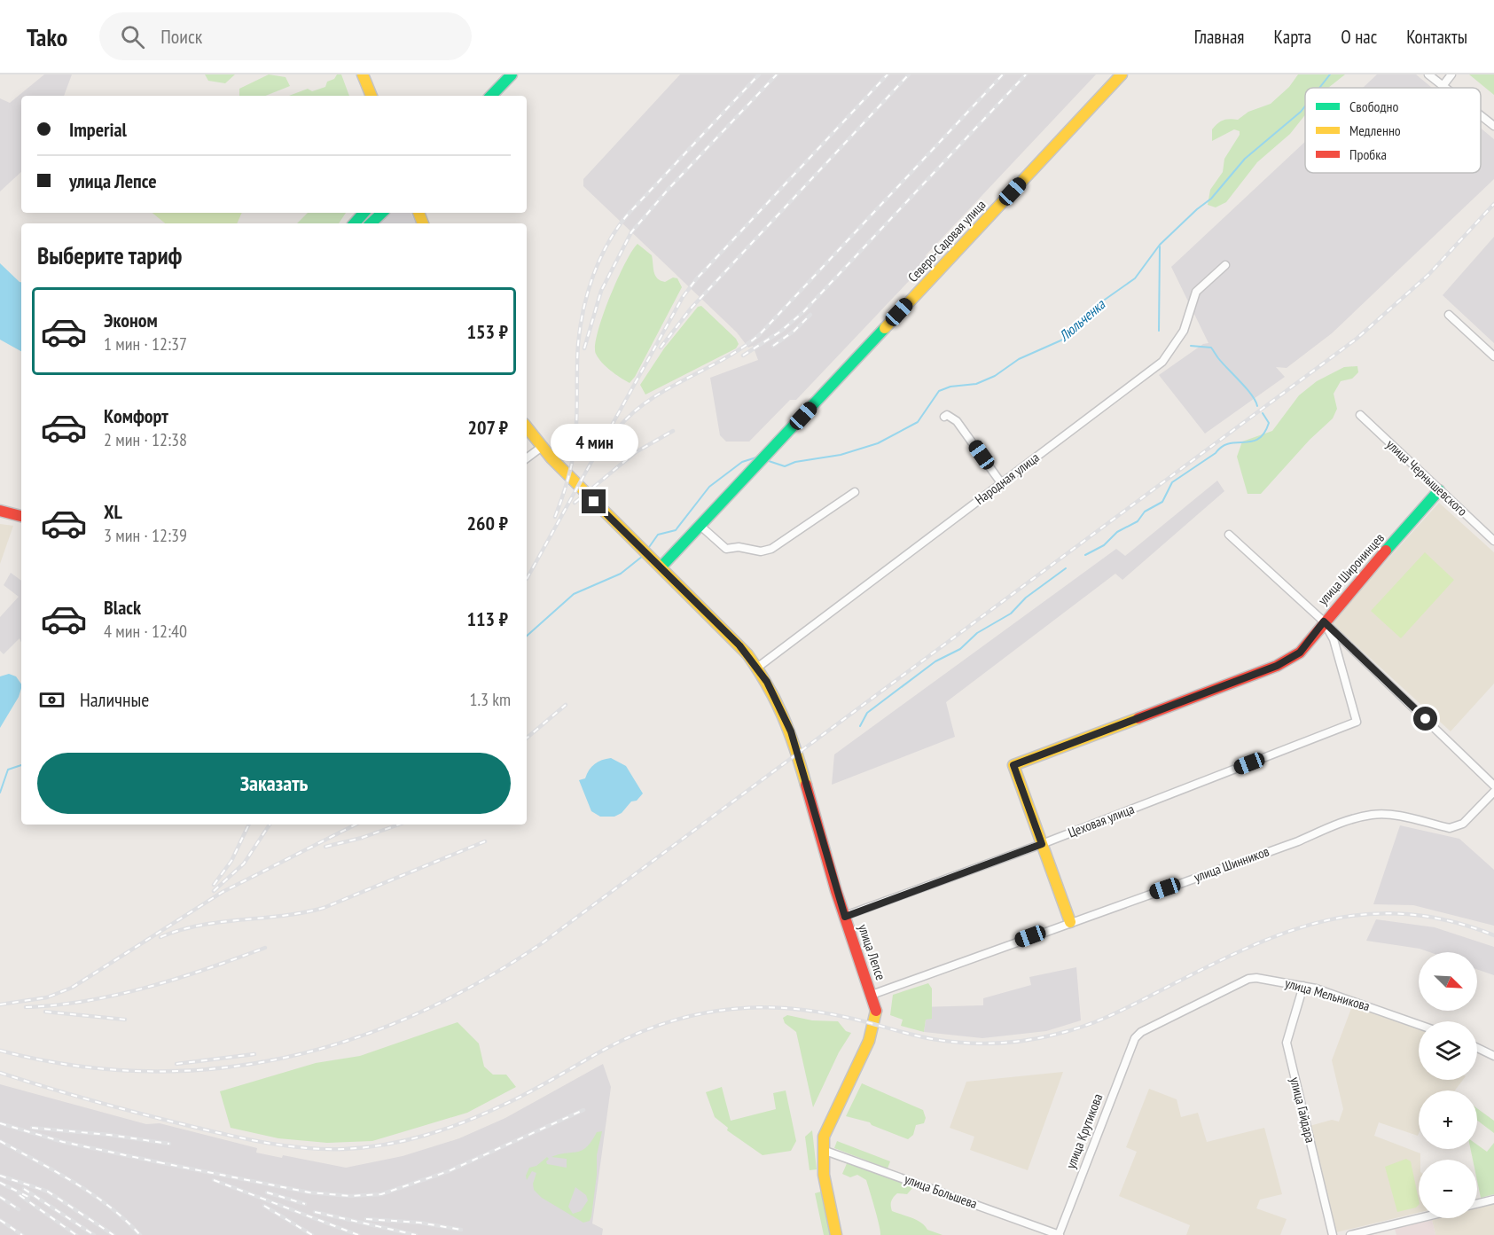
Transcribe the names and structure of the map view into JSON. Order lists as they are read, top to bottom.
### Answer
{
  "streets": {
    "street": [
      "Северо-Садовая улица",
      "улица Чернышевского",
      "Народная улица",
      "улица Широнинцев",
      "Цеховая улица",
      "улица Шинников",
      "улица Лепсе",
      "улица Мельникова",
      "улица Гайдара",
      "улица Крутикова",
      "улица Большева"
    ]
  },
  "crossings": [
    ["Северо-Садовая улица", "улица Лепсе"],
    ["улица Чернышевского", "улица Широнинцев"],
    ["Народная улица", "улица Лепсе"],
    ["улица Широнинцев", "Цеховая улица"],
    ["Цеховая улица", "улица Лепсе"],
    ["улица Шинников", "улица Лепсе"],
    ["улица Лепсе", "улица Большева"],
    ["улица Мельникова", "улица Гайдара"],
    ["улица Мельникова", "улица Крутикова"],
    ["улица Крутикова", "улица Большева"]
  ],
  "water": ["Люльченка"],
  "legend": ["Свободно", "Медленно", "Пробка"],
  "north": "bottom right",
  "page": {
    "header": "Tako",
    "search": "Поиск",
    "nav": [
      "Главная",
      "Карта",
      "О нас",
      "Контакты"
    ],
    "banner": ["Imperial", "улица Лепсе"],
    "heading": "Выберите тариф",
    "list": [
      {
        "name": "Эконом",
        "note": "1 мин · 12:37",
        "value": "153 ₽"
      },
      {
        "name": "Комфорт",
        "note": "2 мин · 12:38",
        "value": "207 ₽"
      },
      {
        "name": "XL",
        "note": "3 мин · 12:39",
        "value": "260 ₽"
      },
      {
        "name": "Black",
        "note": "4 мин · 12:40",
        "value": "113 ₽"
      }
    ],
    "bubble": "4 мин",
    "pay": ["Наличные", "1.3 km"],
    "buttons": "Заказать",
    "map_buttons": ["+", "−"]
  }
}
